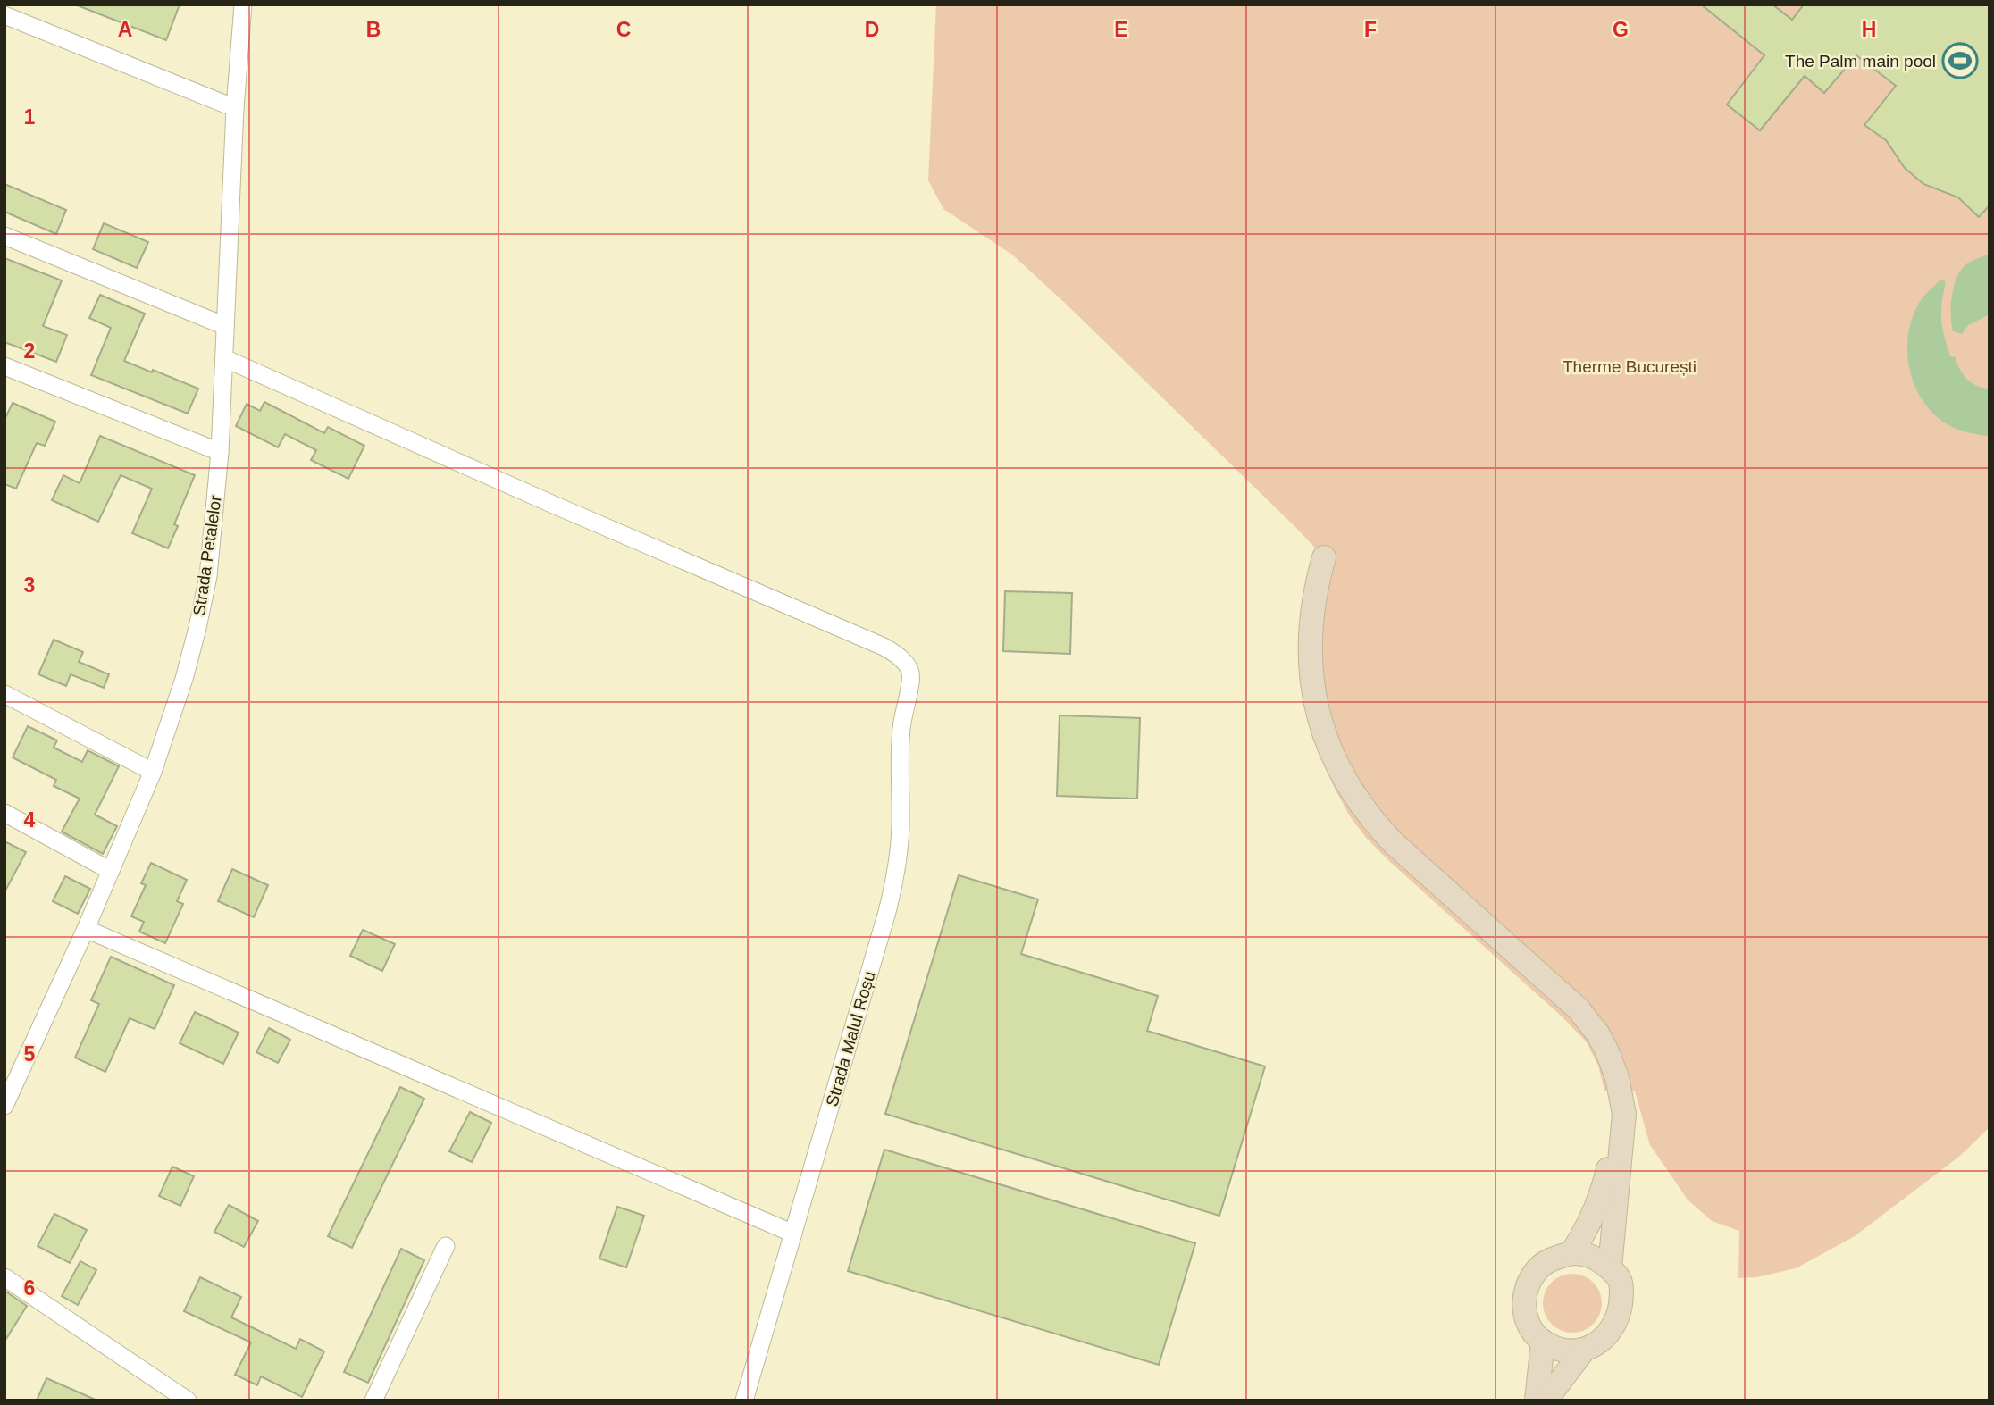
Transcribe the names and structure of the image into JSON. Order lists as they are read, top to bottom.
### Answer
{
  "streets": {
    "street": ["Strada Petalelor", "Strada Malul Roșu"]
  },
  "crossings": [
    ["Strada Petalelor", "Strada Malul Roșu"]
  ],
  "parks": ["Therme București"],
  "places": {
    "sports": ["The Palm main pool"]
  },
  "grid": {
    "columns": [
      "A",
      "B",
      "C",
      "D",
      "E",
      "F",
      "G",
      "H"
    ],
    "rows": [
      "1",
      "2",
      "3",
      "4",
      "5",
      "6"
    ]
  }
}
